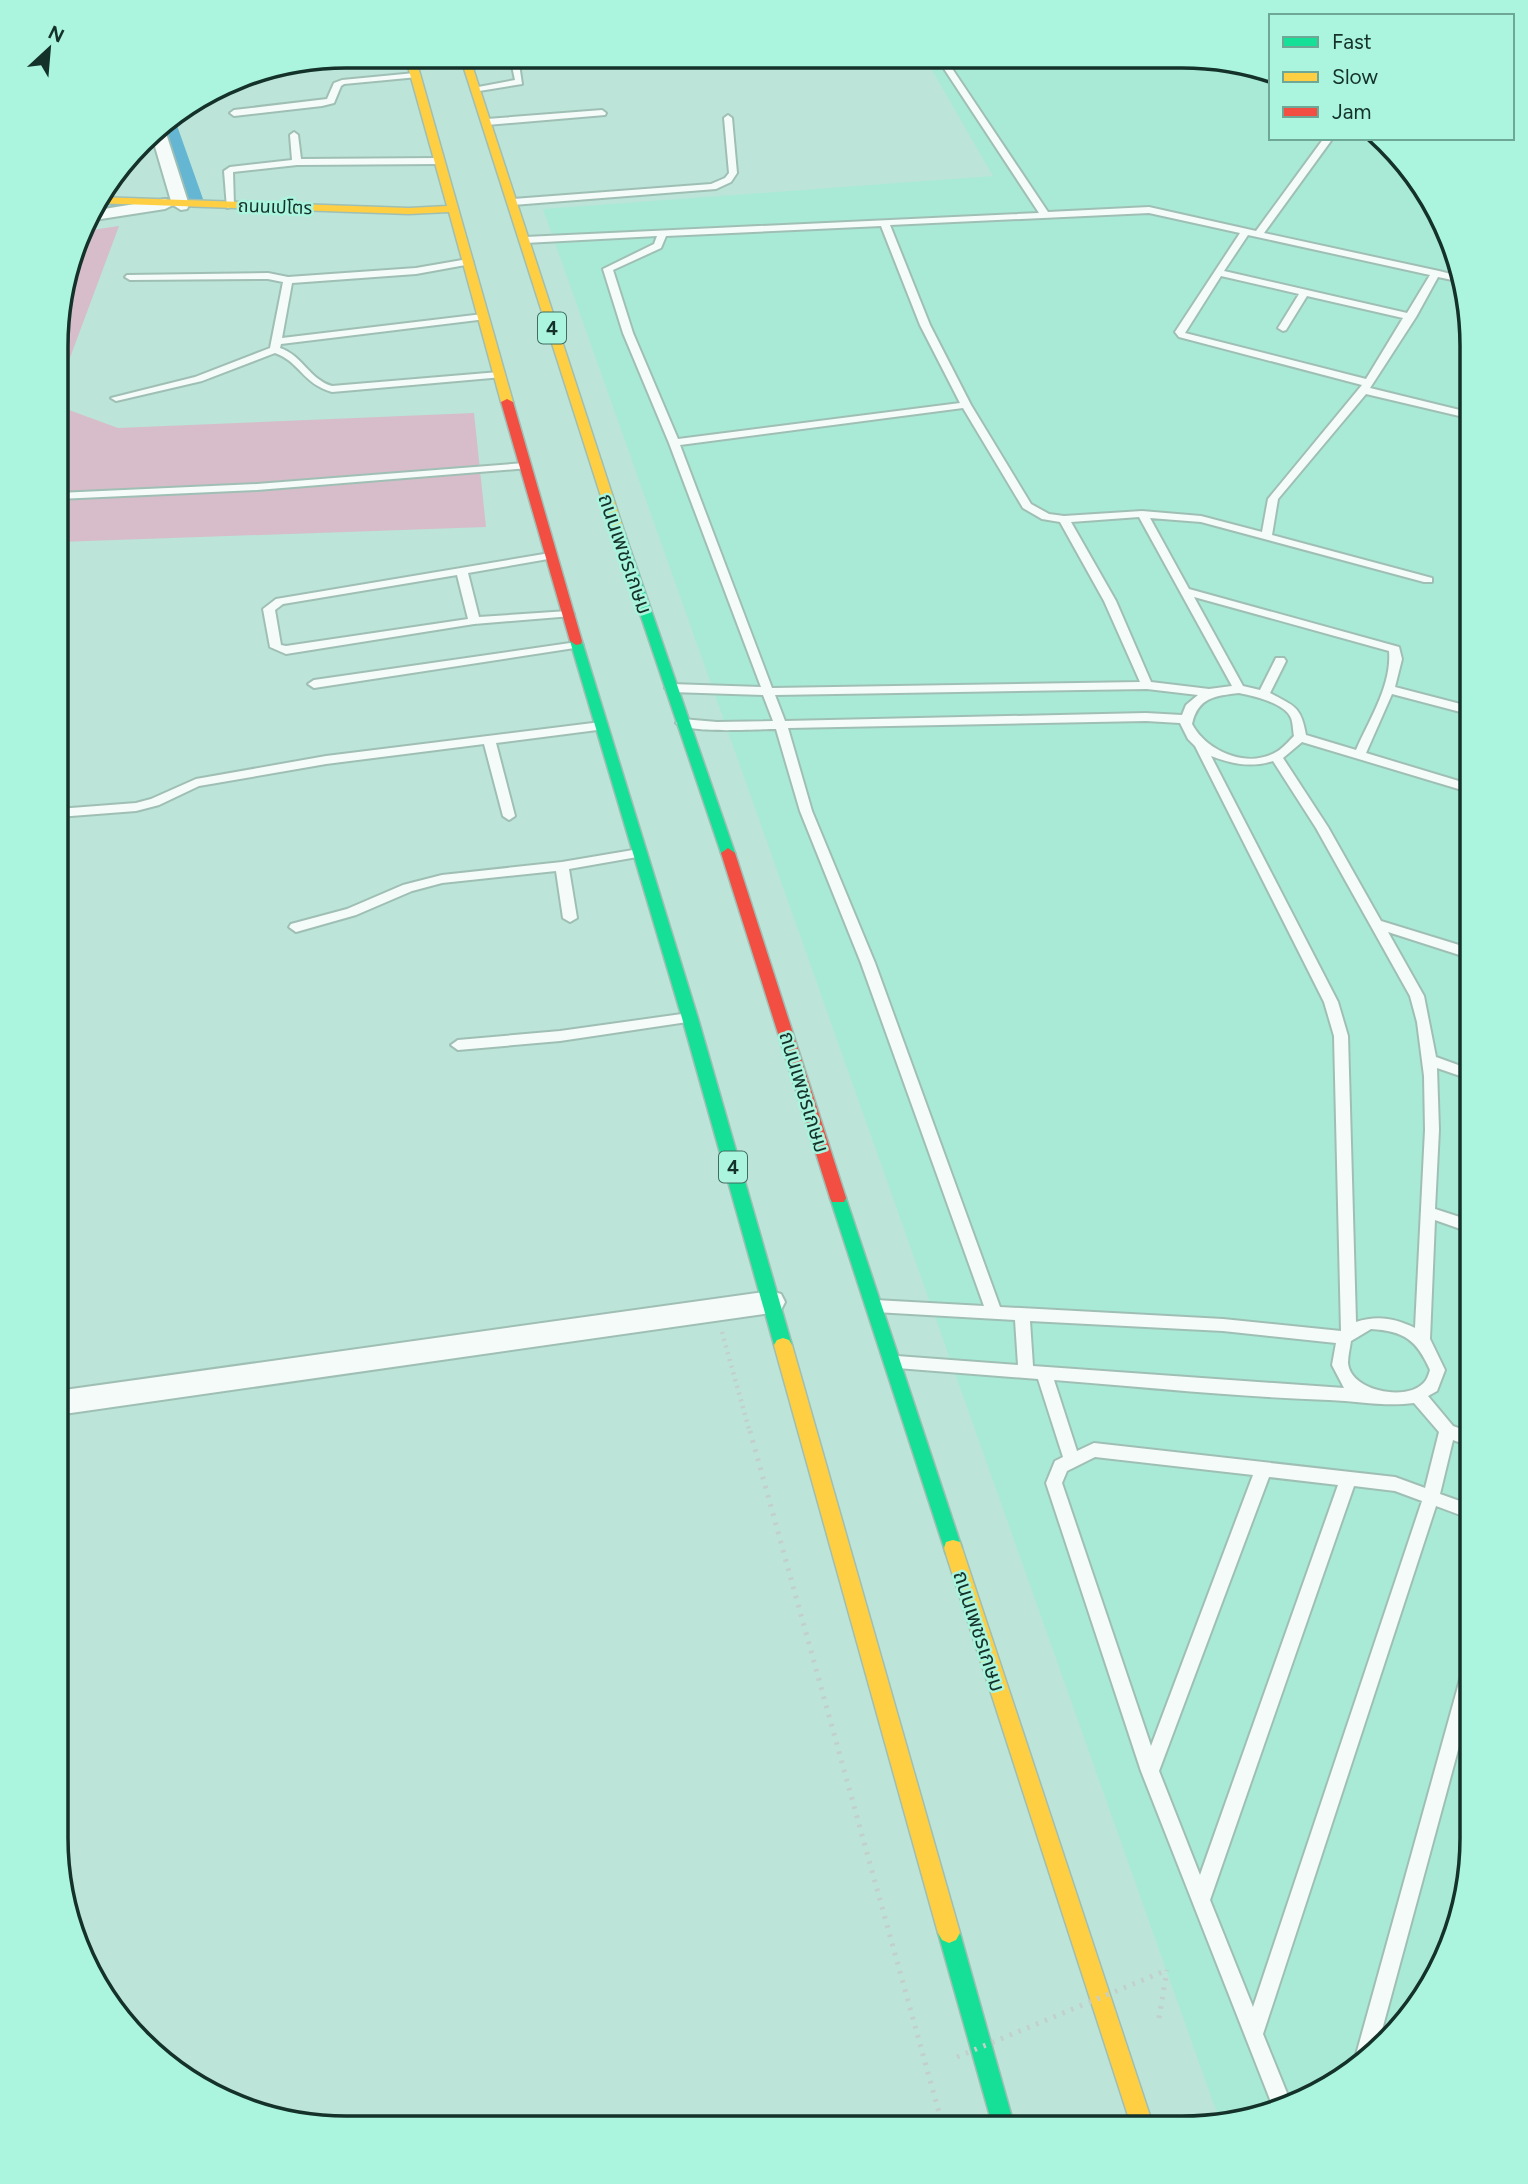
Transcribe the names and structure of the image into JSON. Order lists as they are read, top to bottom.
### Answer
{
  "streets": {
    "main road": ["ถนนเปโตร", "4", "ถนนเพชรเกษม"]
  },
  "crossings": [
    ["ถนนเปโตร", "4"]
  ],
  "legend": ["Fast", "Slow", "Jam"],
  "north": "top right"
}
